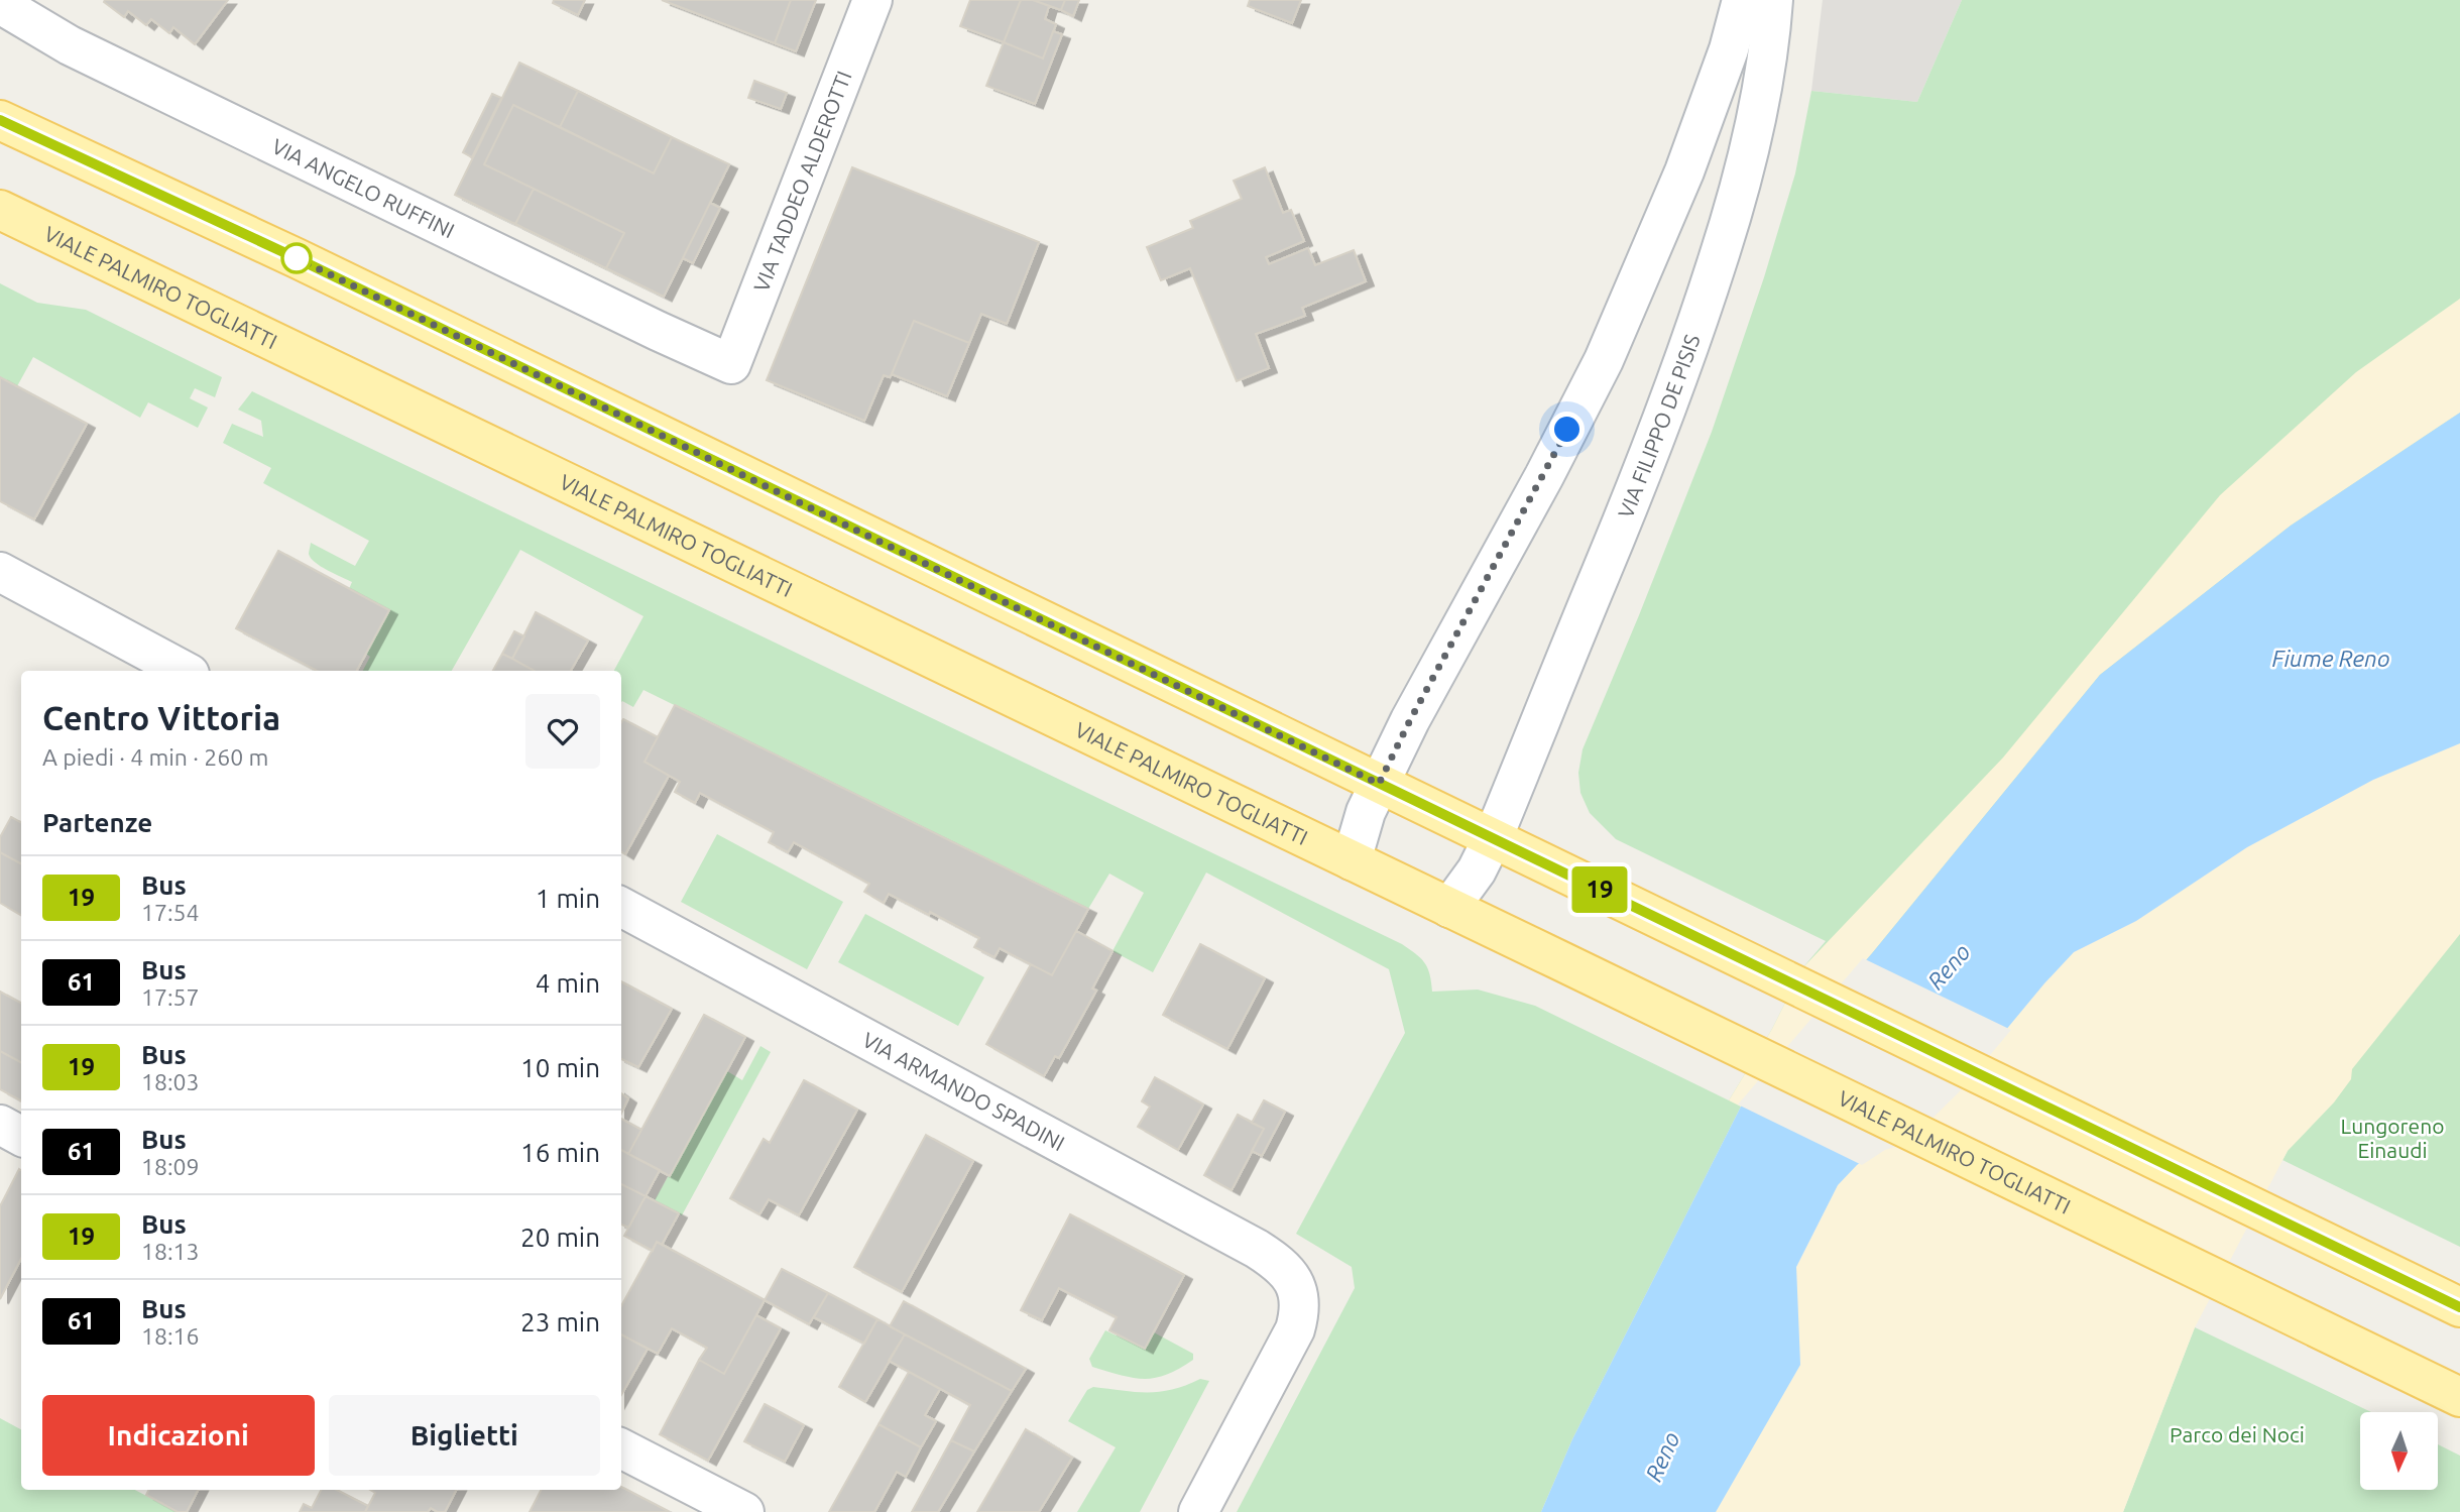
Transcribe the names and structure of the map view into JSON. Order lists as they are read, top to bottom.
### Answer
{
  "streets": {
    "main road": ["VIALE PALMIRO TOGLIATTI"],
    "street": [
      "VIA TADDEO ALDEROTTI",
      "VIA ANGELO RUFFINI",
      "VIA FILIPPO DE PISIS",
      "VIA ARMANDO SPADINI"
    ]
  },
  "crossings": [
    ["VIA TADDEO ALDEROTTI", "VIA ANGELO RUFFINI"]
  ],
  "water": ["Fiume Reno", "Reno"],
  "parks": ["Lungoreno Einaudi", "Parco dei Noci"],
  "lines": ["bus line 19"],
  "north": "bottom",
  "page": {
    "on_map": "19",
    "heading": [
      ["Centro Vittoria", "A piedi · 4 min · 260 m"],
      "Partenze"
    ],
    "list": [
      {
        "mark": "19",
        "name": "Bus",
        "note": "17:54",
        "value": "1 min"
      },
      {
        "mark": "61",
        "name": "Bus",
        "note": "17:57",
        "value": "4 min"
      },
      {
        "mark": "19",
        "name": "Bus",
        "note": "18:03",
        "value": "10 min"
      },
      {
        "mark": "61",
        "name": "Bus",
        "note": "18:09",
        "value": "16 min"
      },
      {
        "mark": "19",
        "name": "Bus",
        "note": "18:13",
        "value": "20 min"
      },
      {
        "mark": "61",
        "name": "Bus",
        "note": "18:16",
        "value": "23 min"
      }
    ],
    "buttons": ["Indicazioni", "Biglietti"]
  }
}
